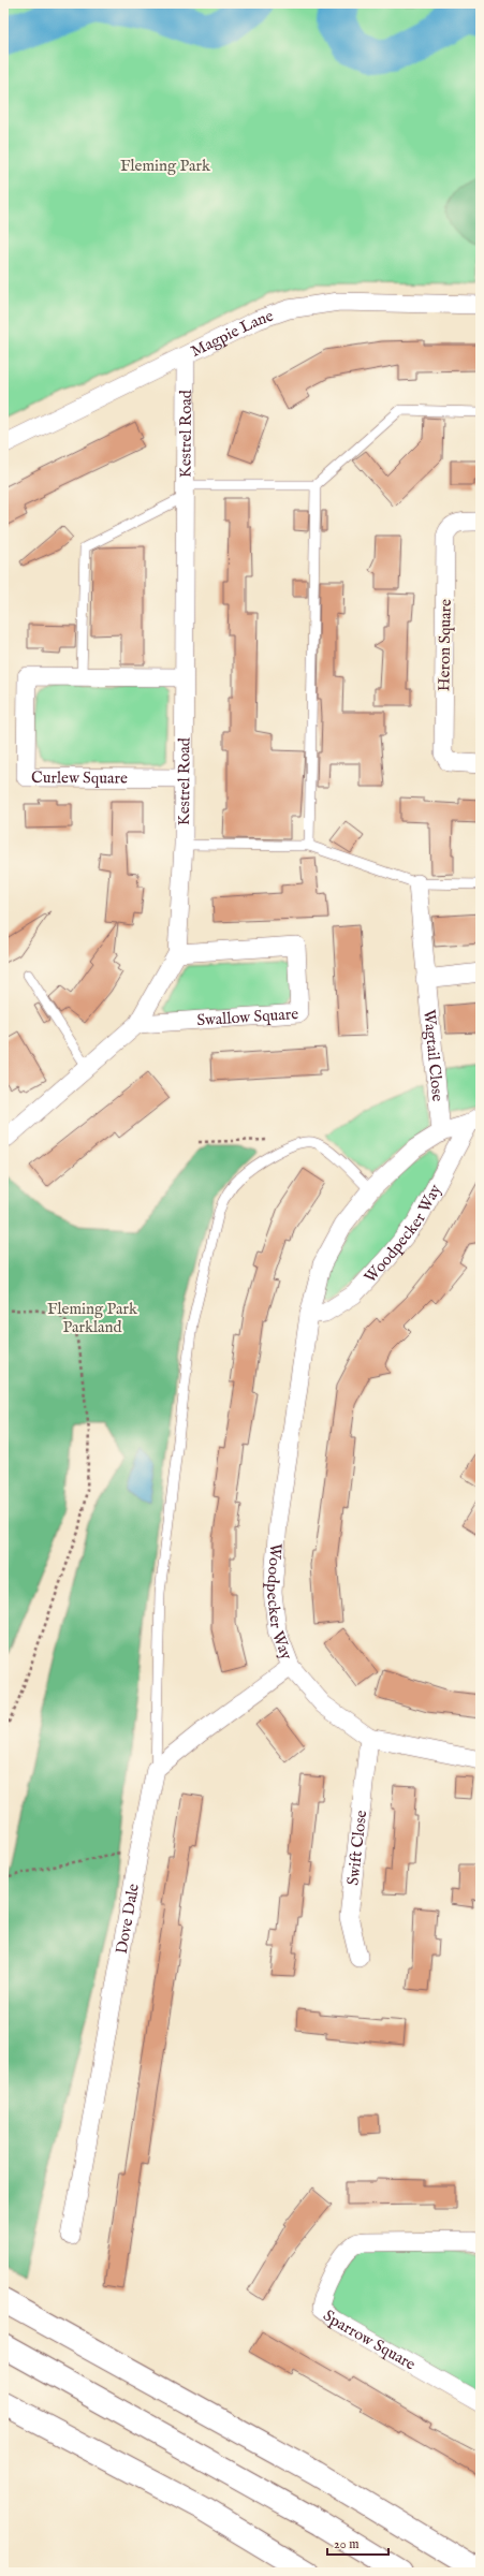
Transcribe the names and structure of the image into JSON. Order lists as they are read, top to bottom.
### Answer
{
  "streets": {
    "street": [
      "Magpie Lane",
      "Kestrel Road",
      "Heron Square",
      "Curlew Square",
      "Swallow Square",
      "Wagtail Close",
      "Woodpecker Way",
      "Swift Close",
      "Dove Dale",
      "Sparrow Square"
    ]
  },
  "crossings": [
    ["Magpie Lane", "Kestrel Road"],
    ["Kestrel Road", "Curlew Square"],
    ["Kestrel Road", "Swallow Square"],
    ["Wagtail Close", "Woodpecker Way"],
    ["Woodpecker Way", "Swift Close"]
  ],
  "parks": ["Fleming Park", "Fleming Park Parkland"],
  "scale_bar": "20 m"
}
